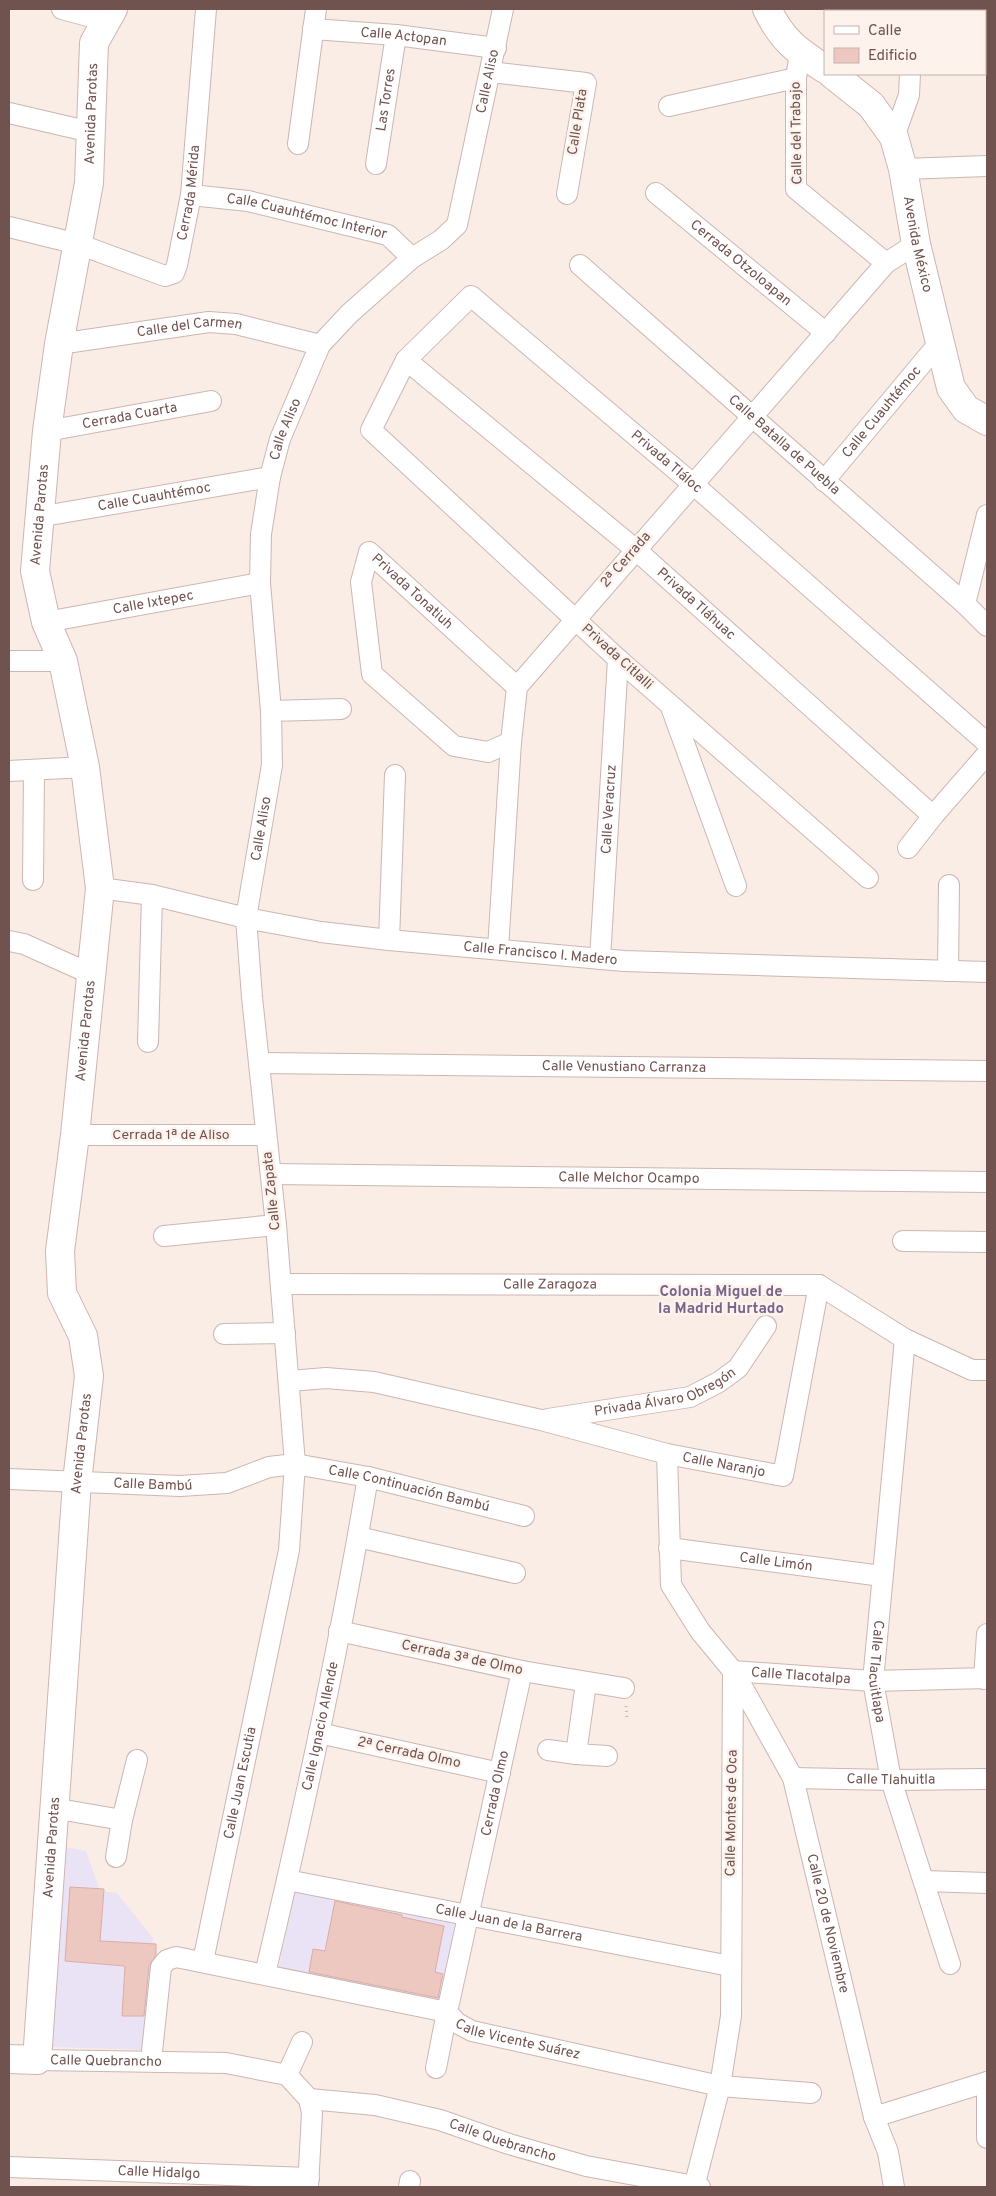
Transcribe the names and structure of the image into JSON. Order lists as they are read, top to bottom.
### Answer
{
  "streets": {
    "street": [
      "Calle Actopan",
      "Calle Aliso",
      "Las Torres",
      "Avenida Parotas",
      "Calle Plata",
      "Calle del Trabajo",
      "Cerrada Mérida",
      "Calle Cuauhtémoc Interior",
      "Avenida México",
      "Cerrada Otzoloapan",
      "Calle del Carmen",
      "Calle Cuauhtémoc",
      "Cerrada Cuarta",
      "Calle Batalla de Puebla",
      "Privada Tláloc",
      "2ª Cerrada",
      "Privada Tonatiuh",
      "Calle Ixtepec",
      "Privada Tláhuac",
      "Privada Citlalli",
      "Calle Veracruz",
      "Calle Francisco I. Madero",
      "Calle Venustiano Carranza",
      "Cerrada 1ª de Aliso",
      "Calle Melchor Ocampo",
      "Calle Zapata",
      "Calle Zaragoza",
      "Privada Álvaro Obregón",
      "Calle Naranjo",
      "Calle Bambú",
      "Calle Continuación Bambú",
      "Calle Limón",
      "Cerrada 3ª de Olmo",
      "Calle Tlacuitlapa",
      "Calle Tlacotalpa",
      "Calle Ignacio Allende",
      "2ª Cerrada Olmo",
      "Calle Tlahuitla",
      "Calle Juan Escutia",
      "Cerrada Olmo",
      "Calle Montes de Oca",
      "Calle Juan de la Barrera",
      "Calle 20 de Noviembre",
      "Calle Vicente Suárez",
      "Calle Quebrancho",
      "Calle Hidalgo"
    ]
  },
  "crossings": [
    ["Calle Actopan", "Calle Aliso"],
    ["Calle Actopan", "Las Torres"],
    ["Calle Aliso", "Calle Plata"],
    ["Calle Aliso", "Calle Cuauhtémoc Interior"],
    ["Calle Aliso", "Calle del Carmen"],
    ["Calle Aliso", "Calle Cuauhtémoc"],
    ["Calle Aliso", "Calle Ixtepec"],
    ["Calle Aliso", "Calle Francisco I. Madero"],
    ["Calle Aliso", "Calle Zapata"],
    ["Avenida Parotas", "Cerrada Mérida"],
    ["Avenida Parotas", "Calle del Carmen"],
    ["Avenida Parotas", "Calle Cuauhtémoc"],
    ["Avenida Parotas", "Cerrada Cuarta"],
    ["Avenida Parotas", "Calle Ixtepec"],
    ["Avenida Parotas", "Calle Francisco I. Madero"],
    ["Avenida Parotas", "Cerrada 1ª de Aliso"],
    ["Avenida Parotas", "Calle Bambú"],
    ["Avenida Parotas", "Calle Quebrancho"],
    ["Calle del Trabajo", "2ª Cerrada"],
    ["Cerrada Mérida", "Calle Cuauhtémoc Interior"],
    ["Avenida México", "Calle Cuauhtémoc"],
    ["Avenida México", "2ª Cerrada"],
    ["Cerrada Otzoloapan", "2ª Cerrada"],
    ["Calle Cuauhtémoc", "Calle Batalla de Puebla"],
    ["Calle Batalla de Puebla", "2ª Cerrada"],
    ["Privada Tláloc", "2ª Cerrada"],
    ["Privada Tláloc", "Privada Tláhuac"],
    ["Privada Tláloc", "Privada Citlalli"],
    ["2ª Cerrada", "Privada Tonatiuh"],
    ["2ª Cerrada", "Privada Tláhuac"],
    ["2ª Cerrada", "Privada Citlalli"],
    ["Privada Citlalli", "Calle Veracruz"],
    ["Calle Veracruz", "Calle Francisco I. Madero"],
    ["Calle Francisco I. Madero", "Calle Zapata"],
    ["Calle Venustiano Carranza", "Calle Zapata"],
    ["Cerrada 1ª de Aliso", "Calle Zapata"],
    ["Calle Melchor Ocampo", "Calle Zapata"],
    ["Calle Zapata", "Calle Zaragoza"],
    ["Calle Zapata", "Calle Naranjo"],
    ["Calle Zapata", "Calle Bambú"],
    ["Calle Zapata", "Calle Continuación Bambú"],
    ["Calle Zapata", "Calle Juan Escutia"],
    ["Calle Zaragoza", "Calle Naranjo"],
    ["Privada Álvaro Obregón", "Calle Naranjo"],
    ["Calle Bambú", "Calle Continuación Bambú"],
    ["Calle Bambú", "Calle Juan Escutia"],
    ["Calle Continuación Bambú", "Calle Ignacio Allende"],
    ["Calle Continuación Bambú", "Calle Juan Escutia"],
    ["Calle Limón", "Calle Tlacuitlapa"],
    ["Cerrada 3ª de Olmo", "Calle Ignacio Allende"],
    ["Cerrada 3ª de Olmo", "Cerrada Olmo"],
    ["Calle Tlacuitlapa", "Calle Tlacotalpa"],
    ["Calle Tlacuitlapa", "Calle Tlahuitla"],
    ["Calle Tlacotalpa", "Calle Montes de Oca"],
    ["Calle Tlacotalpa", "Calle 20 de Noviembre"],
    ["Calle Ignacio Allende", "2ª Cerrada Olmo"],
    ["Calle Ignacio Allende", "Calle Juan de la Barrera"],
    ["Calle Ignacio Allende", "Calle Vicente Suárez"],
    ["2ª Cerrada Olmo", "Cerrada Olmo"],
    ["Calle Tlahuitla", "Calle 20 de Noviembre"],
    ["Calle Juan Escutia", "Calle Vicente Suárez"],
    ["Cerrada Olmo", "Calle Juan de la Barrera"],
    ["Cerrada Olmo", "Calle Vicente Suárez"],
    ["Calle Montes de Oca", "Calle Juan de la Barrera"],
    ["Calle Montes de Oca", "Calle 20 de Noviembre"],
    ["Calle Montes de Oca", "Calle Vicente Suárez"],
    ["Calle Montes de Oca", "Calle Quebrancho"]
  ],
  "districts": ["Colonia Miguel de la Madrid Hurtado"],
  "legend": ["Calle", "Edificio"]
}
